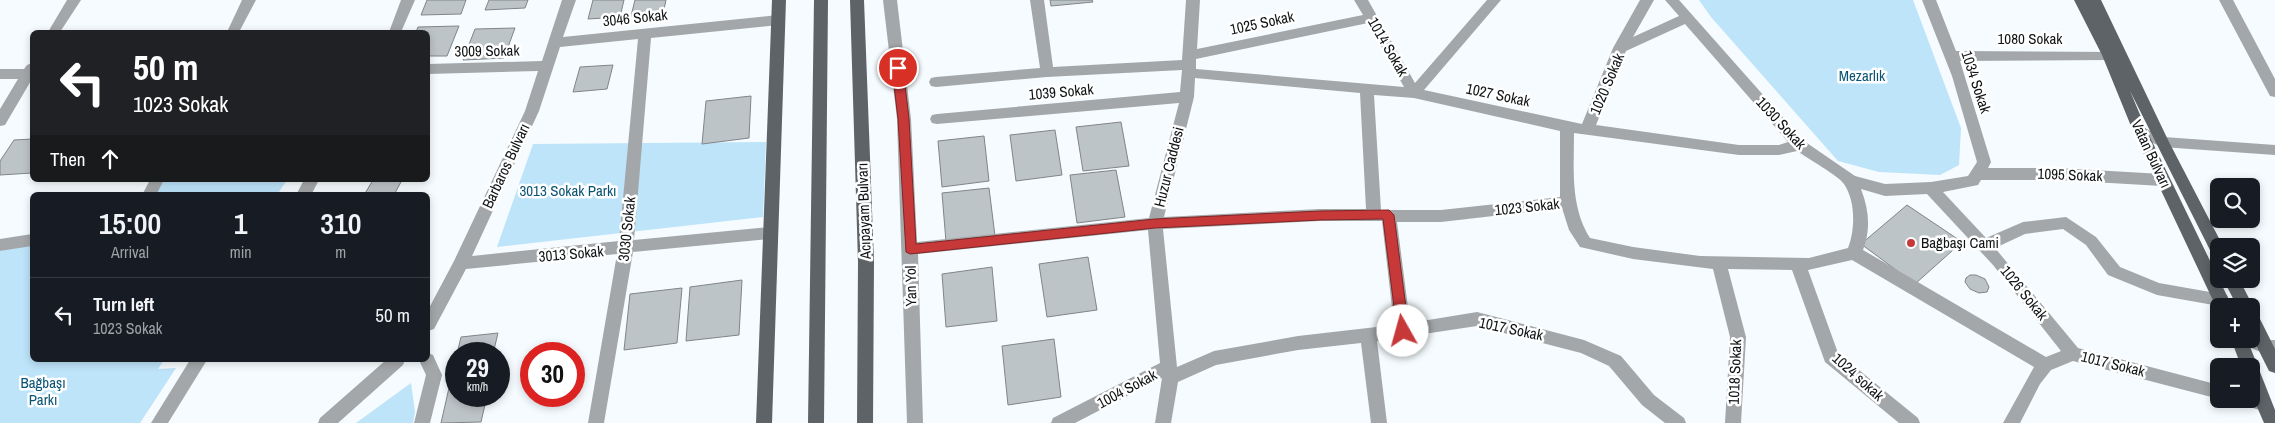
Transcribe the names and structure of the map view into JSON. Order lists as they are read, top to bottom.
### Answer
{
  "streets": {
    "main road": ["Vatan Bulvarı", "Acıpayam Bulvarı"],
    "street": [
      "3046 Sokak",
      "1025 Sokak",
      "1080 Sokak",
      "1014 Sokak",
      "3009 Sokak",
      "1034 Sokak",
      "1020 Sokak",
      "1039 Sokak",
      "1027 Sokak",
      "1030 Sokak",
      "Barbaros Bulvarı",
      "Huzur Caddesi",
      "1095 Sokak",
      "1023 Sokak",
      "3030 Sokak",
      "3013 Sokak",
      "Yan Yol",
      "1026 Sokak",
      "1017 Sokak",
      "1018 Sokak",
      "1024 sokak",
      "1004 Sokak"
    ]
  },
  "crossings": [
    ["3046 Sokak", "Barbaros Bulvarı"],
    ["3046 Sokak", "3030 Sokak"],
    ["1025 Sokak", "1014 Sokak"],
    ["1025 Sokak", "1027 Sokak"],
    ["1025 Sokak", "Huzur Caddesi"],
    ["1080 Sokak", "1034 Sokak"],
    ["1080 Sokak", "Vatan Bulvarı"],
    ["1014 Sokak", "1027 Sokak"],
    ["3009 Sokak", "Barbaros Bulvarı"],
    ["1034 Sokak", "1030 Sokak"],
    ["1034 Sokak", "1095 Sokak"],
    ["1020 Sokak", "1027 Sokak"],
    ["1020 Sokak", "1030 Sokak"],
    ["1039 Sokak", "Huzur Caddesi"],
    ["1027 Sokak", "1030 Sokak"],
    ["1027 Sokak", "Huzur Caddesi"],
    ["1030 Sokak", "1095 Sokak"],
    ["1030 Sokak", "1026 Sokak"],
    ["Vatan Bulvarı", "1095 Sokak"],
    ["Barbaros Bulvarı", "3013 Sokak"],
    ["Huzur Caddesi", "1023 Sokak"],
    ["Huzur Caddesi", "1017 Sokak"],
    ["Huzur Caddesi", "1004 Sokak"],
    ["1023 Sokak", "Yan Yol"],
    ["1023 Sokak", "1018 Sokak"],
    ["1023 Sokak", "1024 sokak"],
    ["3030 Sokak", "3013 Sokak"],
    ["1026 Sokak", "1017 Sokak"],
    ["1017 Sokak", "1004 Sokak"]
  ],
  "parks": ["Mezarlık", "3013 Sokak Parkı", "Bağbaşı Parkı"],
  "places": ["Bağbaşı Cami"],
  "page": {
    "turn": ["50 m", "1023 Sokak"],
    "then": "Then",
    "map_buttons": ["+", "−"],
    "eta": [
      "15:00",
      "Arrival",
      "1",
      "min",
      "310",
      "m"
    ],
    "list": [
      {
        "name": "Turn left",
        "note": "1023 Sokak",
        "value": "50 m"
      }
    ],
    "speed": "29 km/h",
    "limit": "30"
  }
}
